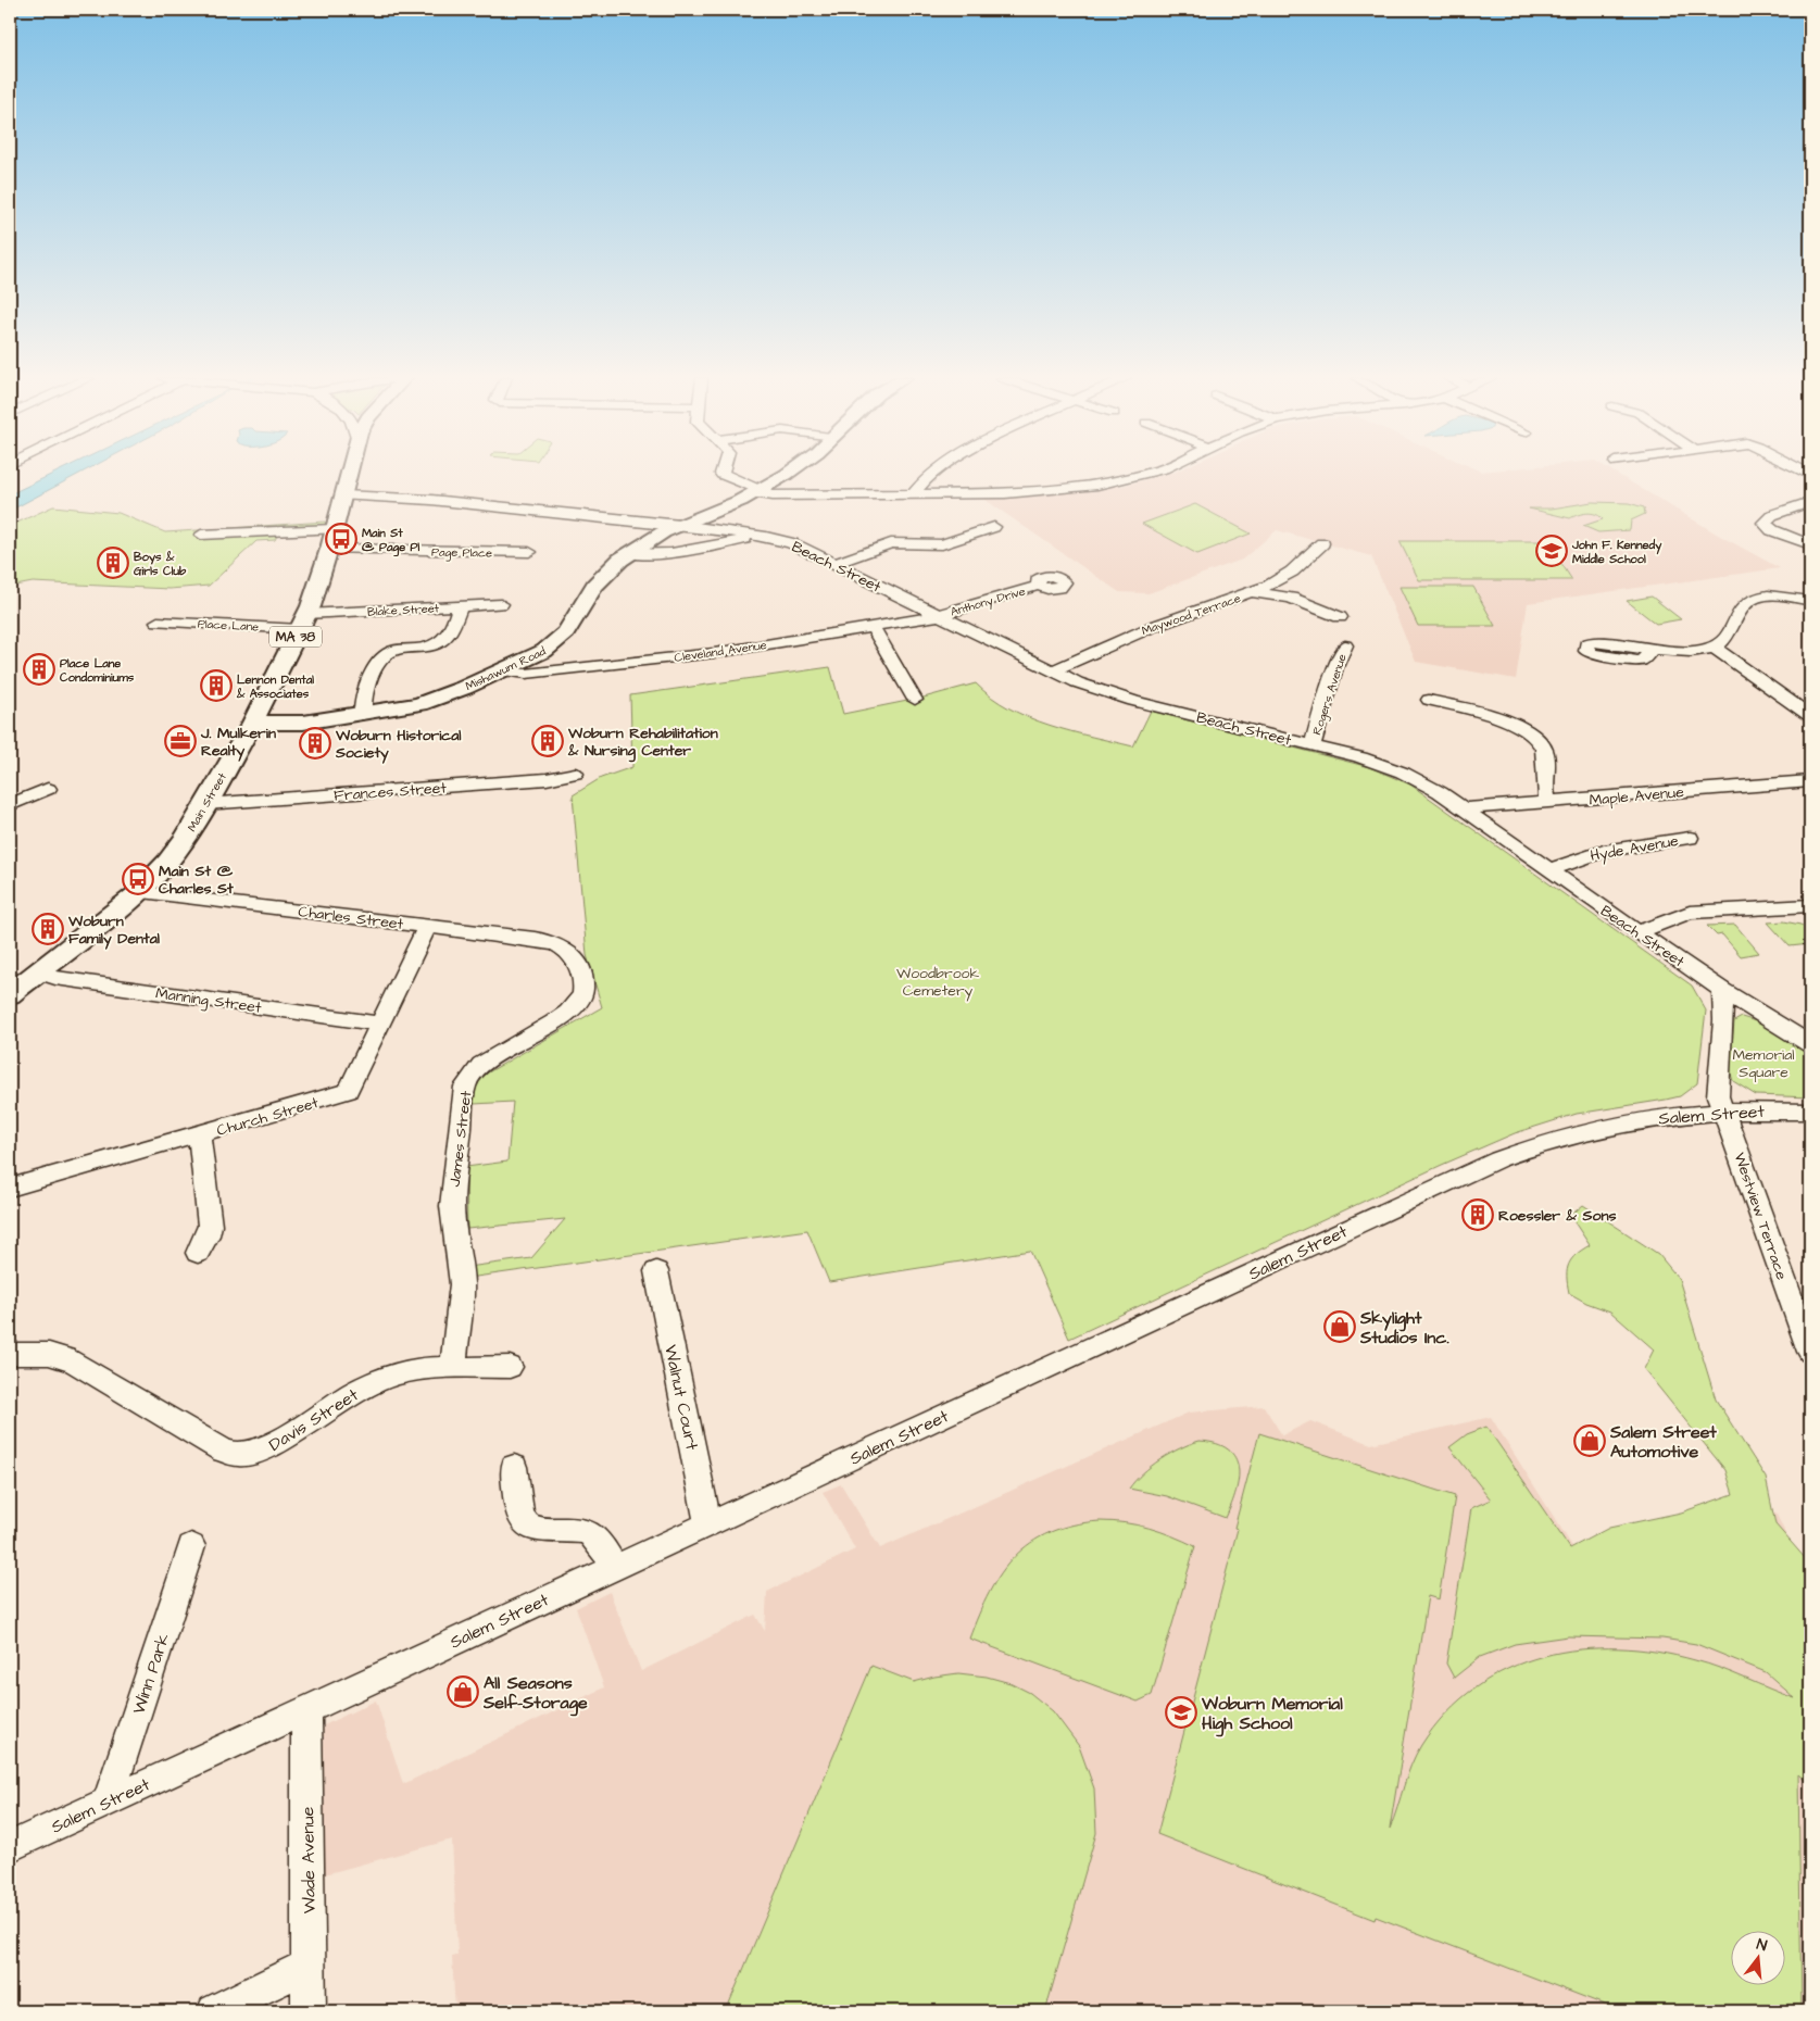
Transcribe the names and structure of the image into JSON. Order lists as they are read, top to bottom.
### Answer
{
  "streets": {
    "main road": ["MA 38", "Mishawum Road", "Main Street"],
    "street": [
      "Page Place",
      "Beach Street",
      "Anthony Drive",
      "Blake Street",
      "Maywood Terrace",
      "Place Lane",
      "Cleveland Avenue",
      "Rogers Avenue",
      "Frances Street",
      "Maple Avenue",
      "Hyde Avenue",
      "Charles Street",
      "Manning Street",
      "Salem Street",
      "Church Street",
      "James Street",
      "Westview Terrace",
      "Walnut Court",
      "Davis Street",
      "Winn Park",
      "Wade Avenue"
    ]
  },
  "crossings": [
    ["Page Place", "Main Street"],
    ["Beach Street", "Anthony Drive"],
    ["Beach Street", "Maywood Terrace"],
    ["Beach Street", "Cleveland Avenue"],
    ["Beach Street", "Mishawum Road"],
    ["Beach Street", "Rogers Avenue"],
    ["Beach Street", "Maple Avenue"],
    ["Beach Street", "Hyde Avenue"],
    ["Anthony Drive", "Cleveland Avenue"],
    ["Blake Street", "Place Lane"],
    ["Blake Street", "Main Street"],
    ["Place Lane", "Main Street"],
    ["Cleveland Avenue", "Mishawum Road"],
    ["Mishawum Road", "Main Street"],
    ["Frances Street", "Main Street"],
    ["Main Street", "Charles Street"],
    ["Main Street", "Manning Street"],
    ["Charles Street", "Church Street"],
    ["Charles Street", "James Street"],
    ["Manning Street", "Church Street"],
    ["Salem Street", "Westview Terrace"],
    ["Salem Street", "Walnut Court"],
    ["Salem Street", "Winn Park"],
    ["Salem Street", "Wade Avenue"],
    ["James Street", "Davis Street"]
  ],
  "parks": ["Woodbrook Cemetery", "Memorial Square"],
  "places": {
    "bus stop": ["Main St @ Page Pl", "Main St @ Charles St"],
    "school or university": ["John F. Kennedy Middle School", "Woburn Memorial High School"],
    "building": [
      "Boys & Girls Club",
      "Place Lane Condominiums",
      "Lennon Dental & Associates",
      "Woburn Rehabilitation & Nursing Center",
      "Woburn Historical Society",
      "Woburn Family Dental",
      "Roessler & Sons"
    ],
    "office": ["J. Mulkerin Realty"],
    "shop": ["Skylight Studios Inc.", "Salem Street Automotive", "All Seasons Self-Storage"]
  },
  "north": "top"
}
